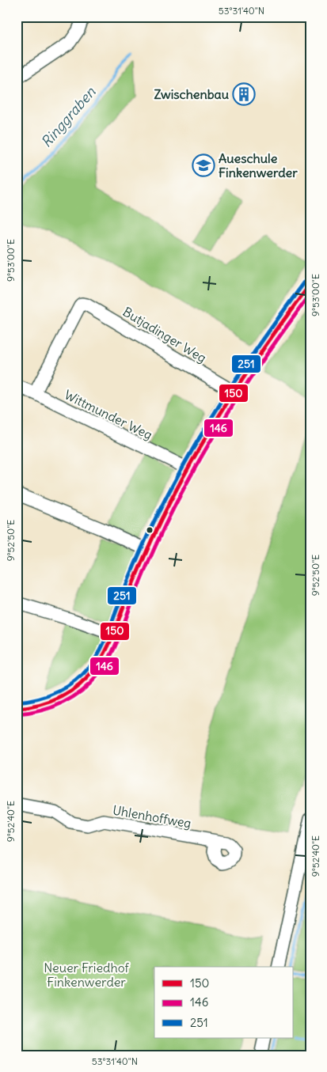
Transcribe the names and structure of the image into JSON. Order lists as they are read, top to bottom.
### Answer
{
  "streets": {
    "street": ["Butjadinger Weg", "Wittmunder Weg", "Uhlenhoffweg"]
  },
  "crossings": [
    ["Butjadinger Weg", "Wittmunder Weg"]
  ],
  "water": ["Ringgraben"],
  "parks": ["Neuer Friedhof Finkenwerder"],
  "places": {
    "building": ["Zwischenbau"],
    "school or university": ["Aueschule Finkenwerder"]
  },
  "lines": ["transit line 251", "transit line 150", "transit line 146"],
  "legend": ["150", "146", "251"],
  "coordinates": [
    "53°31'40\"N",
    "9°53'00\"E",
    "9°52'50\"E",
    "9°52'40\"E"
  ]
}
